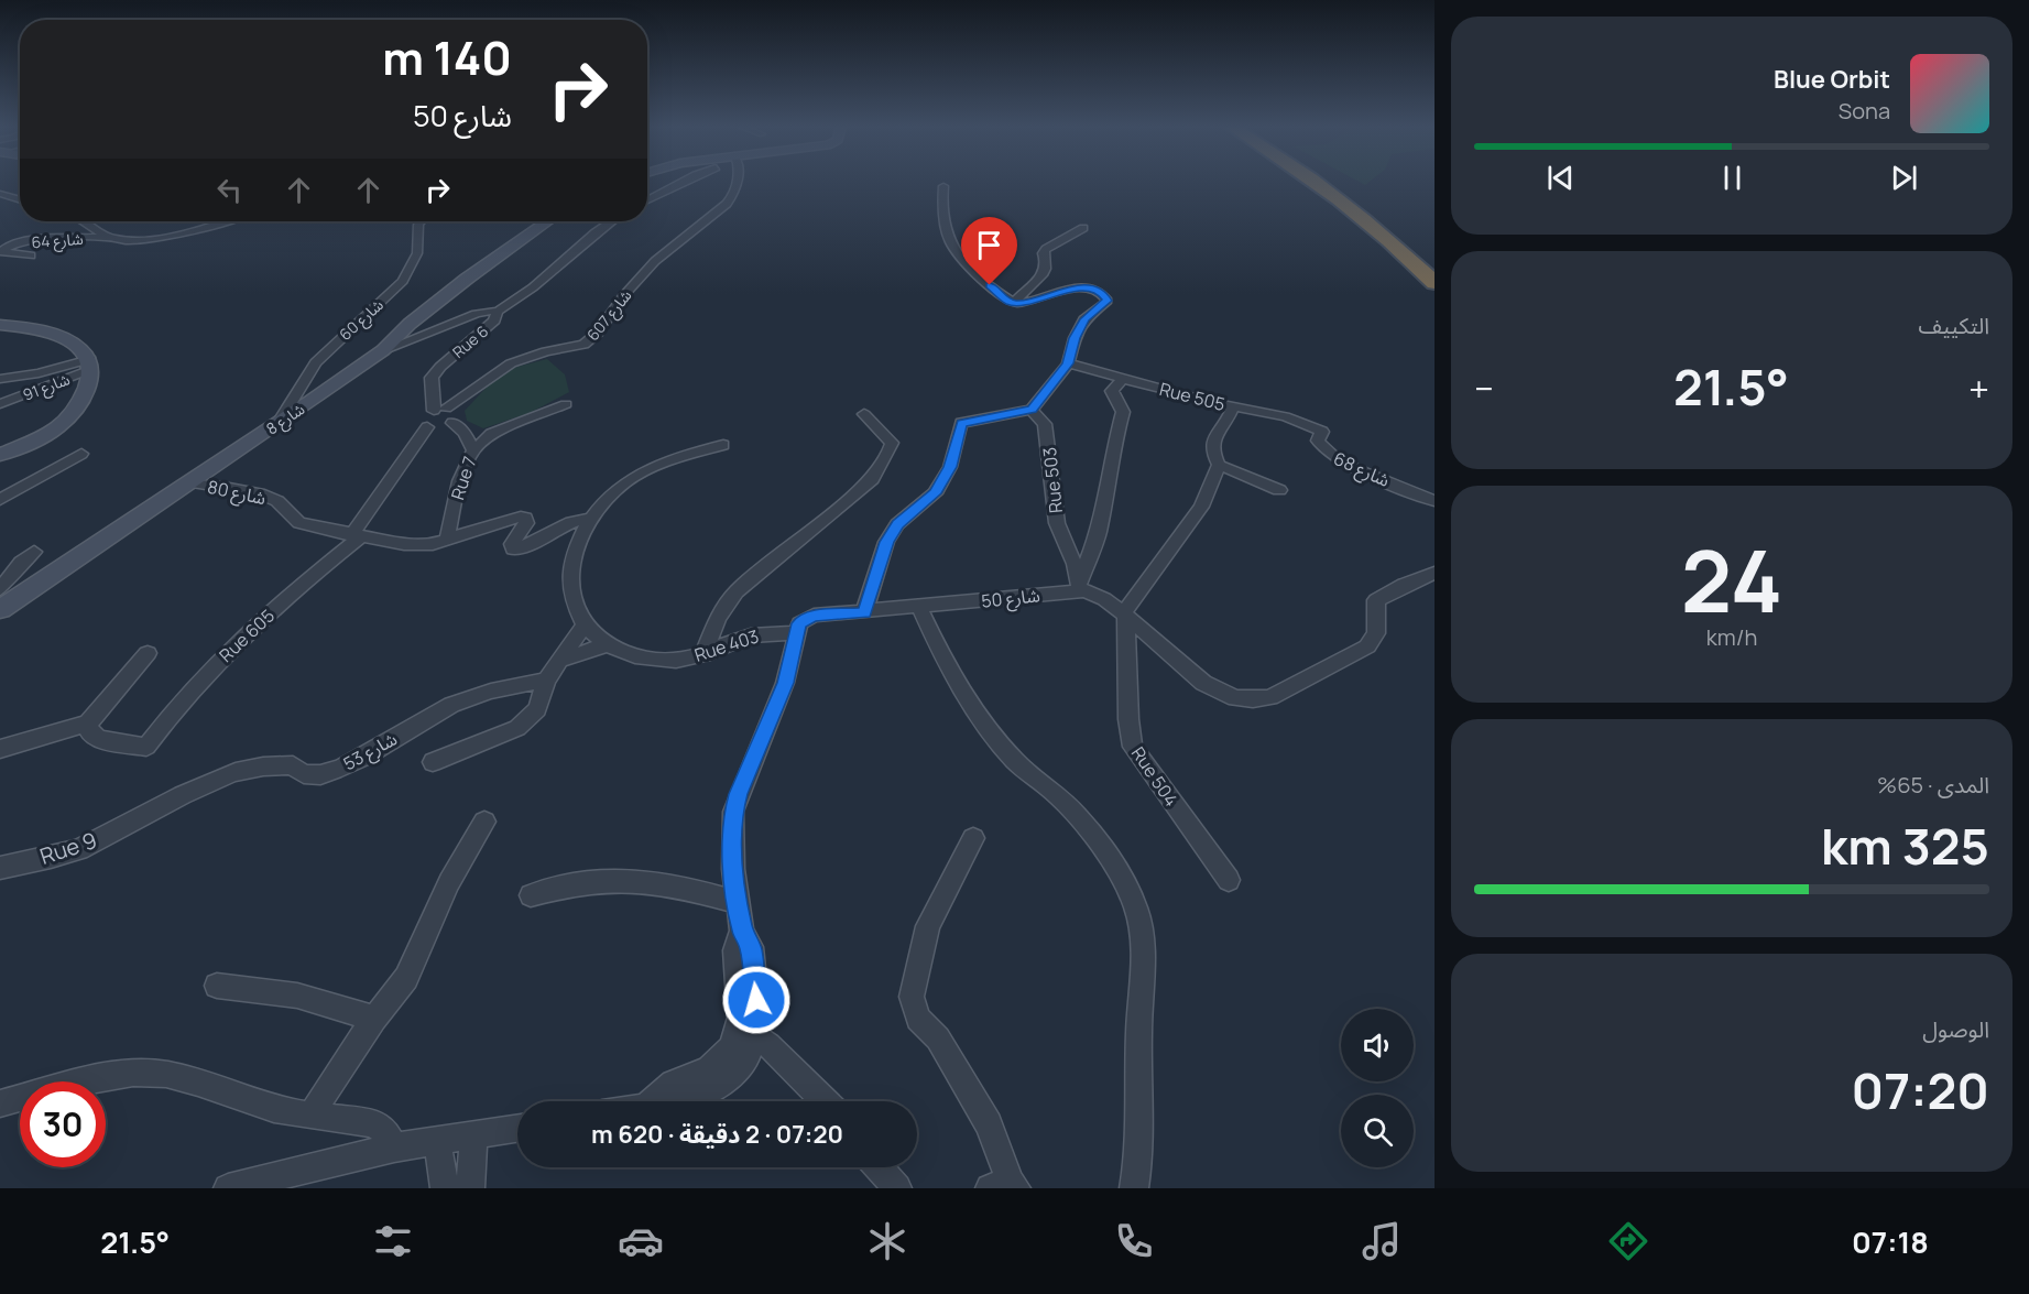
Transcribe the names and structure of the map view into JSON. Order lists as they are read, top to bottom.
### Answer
{
  "streets": {
    "street": [
      "شارع 64",
      "شارع 607",
      "شارع 60",
      "Rue 6",
      "شارع 91",
      "Rue 505",
      "شارع 8",
      "شارع 68",
      "Rue 7",
      "Rue 503",
      "شارع 80",
      "شارع 50",
      "Rue 605",
      "Rue 403",
      "شارع 53",
      "Rue 504",
      "Rue 9"
    ]
  },
  "crossings": [
    ["شارع 607", "Rue 6"],
    ["شارع 607", "Rue 605"],
    ["شارع 60", "شارع 8"],
    ["Rue 6", "شارع 8"],
    ["Rue 6", "Rue 605"],
    ["Rue 505", "شارع 68"],
    ["Rue 505", "Rue 504"],
    ["شارع 8", "شارع 80"],
    ["Rue 7", "شارع 80"],
    ["Rue 503", "شارع 50"],
    ["شارع 80", "Rue 605"],
    ["شارع 80", "Rue 403"],
    ["شارع 50", "Rue 403"],
    ["شارع 53", "Rue 9"]
  ],
  "page": {
    "turn": ["140 m", "شارع 50"],
    "song": ["Blue Orbit", "Sona"],
    "tile": [
      "التكييف",
      ["24", "km/h"],
      ["المدى · 65%", "325 km"],
      ["الوصول", "07:20"]
    ],
    "heat": ["−", "21.5°", "+"],
    "limit": "30",
    "trip": "07:20 · 2 دقيقة · 620 m",
    "tabs": ["07:18", "21.5°"]
  }
}
